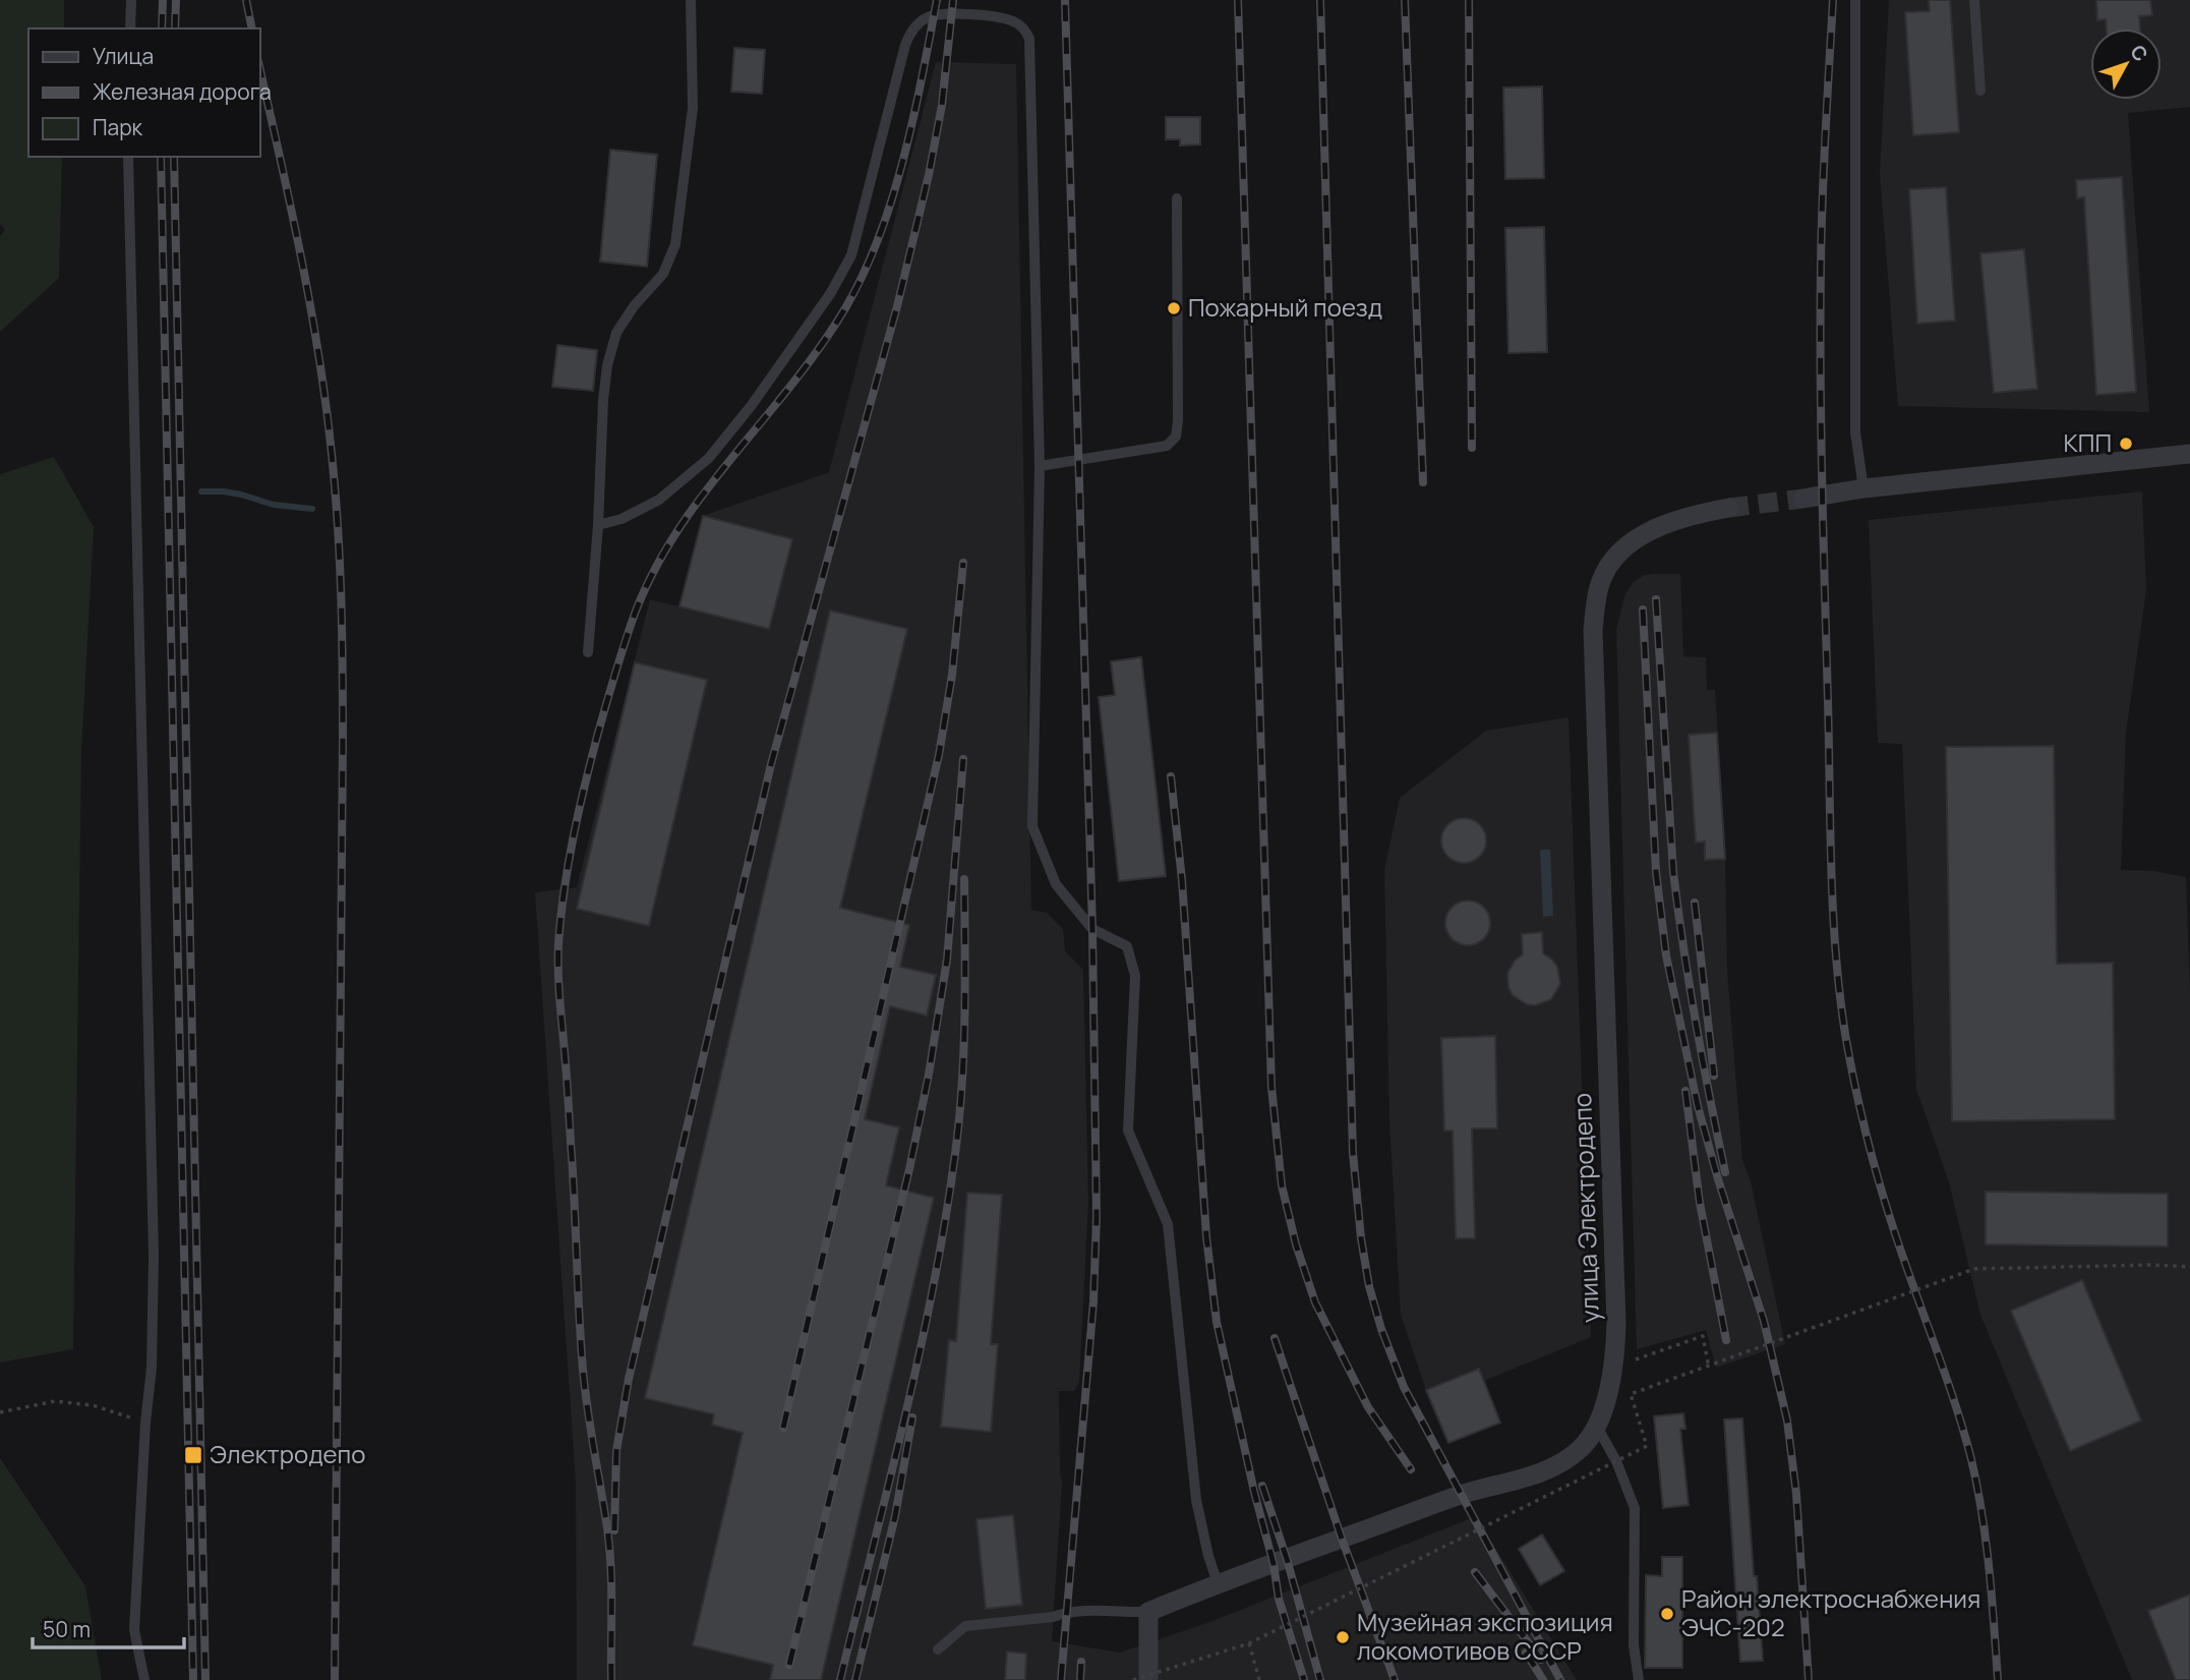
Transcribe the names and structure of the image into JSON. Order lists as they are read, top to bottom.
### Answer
{
  "streets": {
    "street": ["улица Электродепо"]
  },
  "places": {
    "other": [
      "Пожарный поезд",
      "КПП",
      "Район электроснабжения ЭЧС-202",
      "Музейная экспозиция локомотивов СССР"
    ],
    "transit": ["Электродепо"]
  },
  "legend": ["Улица", "Железная дорога", "Парк"],
  "scale_bar": "50 m",
  "north": "top right"
}
